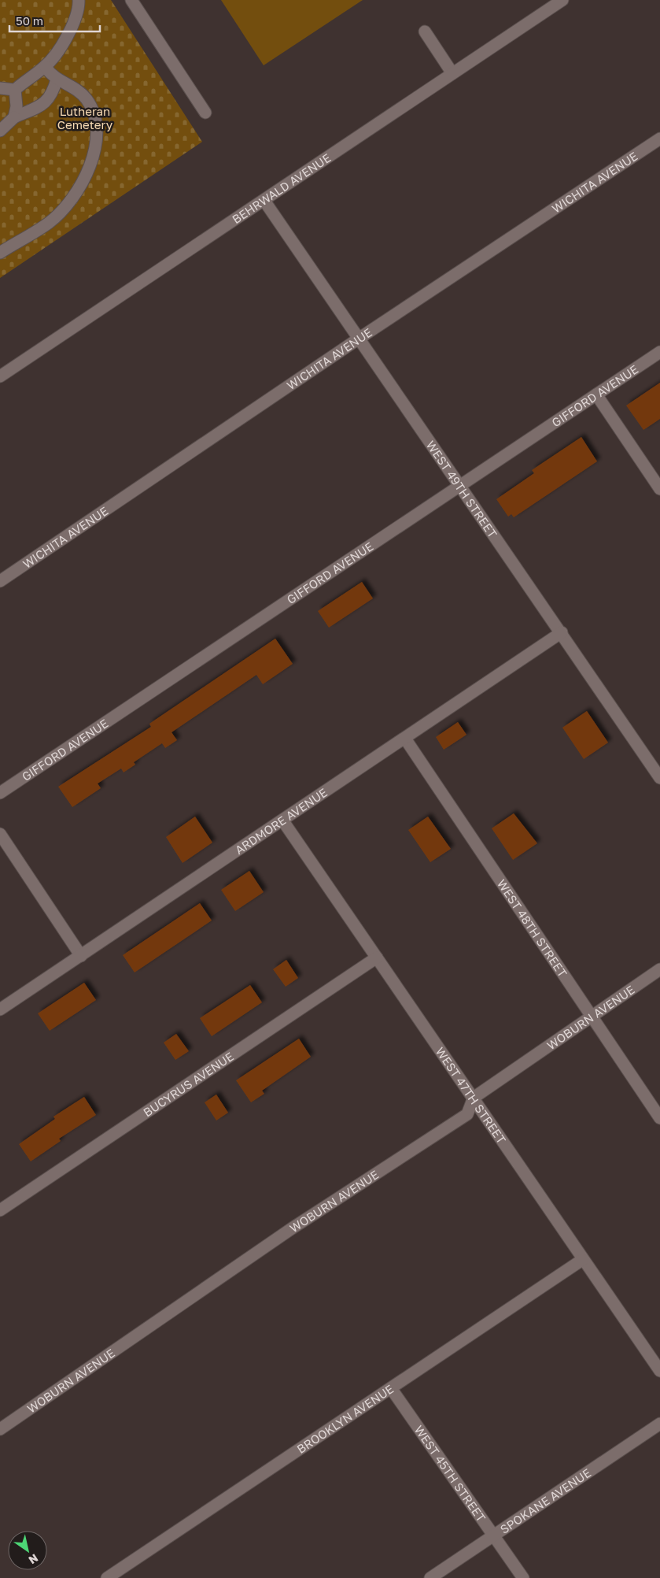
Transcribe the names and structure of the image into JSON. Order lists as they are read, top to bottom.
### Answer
{
  "streets": {
    "street": [
      "WICHITA AVENUE",
      "BEHRWALD AVENUE",
      "GIFFORD AVENUE",
      "WEST 49TH STREET",
      "ARDMORE AVENUE",
      "WEST 48TH STREET",
      "WOBURN AVENUE",
      "BUCYRUS AVENUE",
      "WEST 47TH STREET",
      "BROOKLYN AVENUE",
      "WEST 45TH STREET",
      "SPOKANE AVENUE"
    ]
  },
  "crossings": [
    ["WICHITA AVENUE", "WEST 49TH STREET"],
    ["BEHRWALD AVENUE", "WEST 49TH STREET"],
    ["GIFFORD AVENUE", "WEST 49TH STREET"],
    ["WEST 49TH STREET", "ARDMORE AVENUE"],
    ["ARDMORE AVENUE", "WEST 48TH STREET"],
    ["ARDMORE AVENUE", "WEST 47TH STREET"],
    ["WEST 48TH STREET", "WOBURN AVENUE"],
    ["WOBURN AVENUE", "WEST 47TH STREET"],
    ["BUCYRUS AVENUE", "WEST 47TH STREET"],
    ["WEST 47TH STREET", "BROOKLYN AVENUE"],
    ["BROOKLYN AVENUE", "WEST 45TH STREET"],
    ["WEST 45TH STREET", "SPOKANE AVENUE"]
  ],
  "parks": ["Lutheran Cemetery"],
  "scale_bar": "50 m",
  "north": "bottom right"
}
